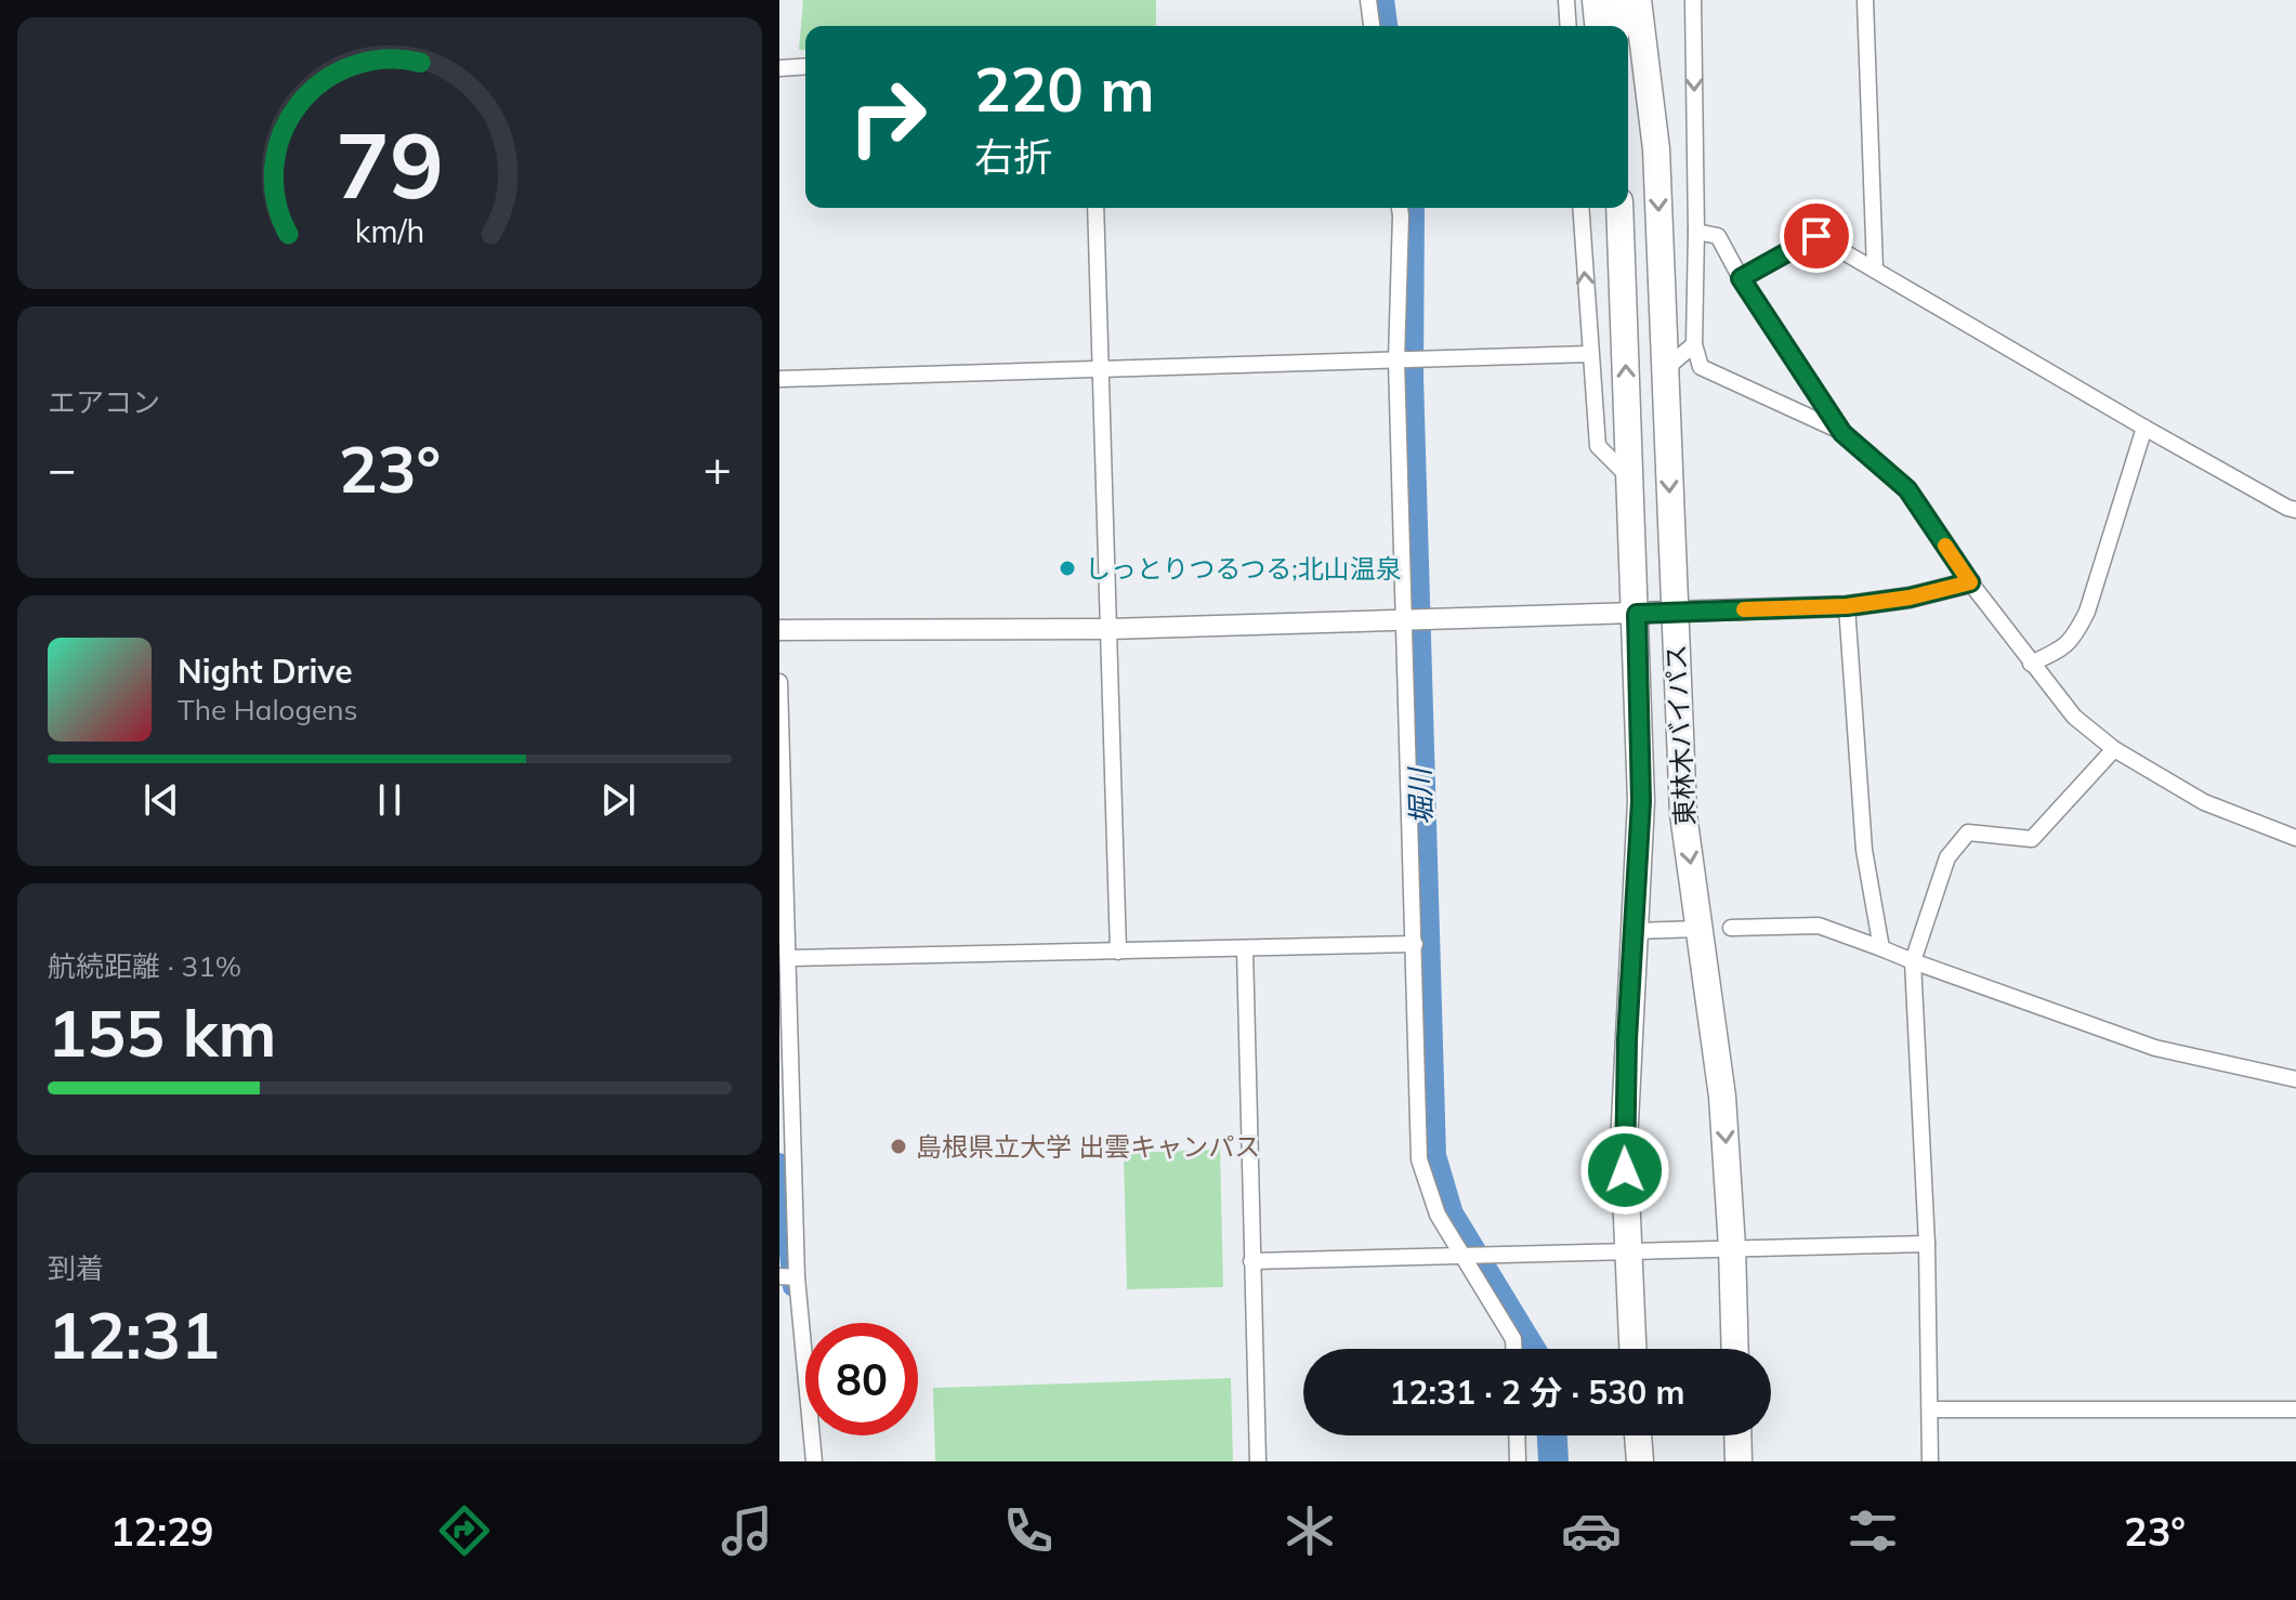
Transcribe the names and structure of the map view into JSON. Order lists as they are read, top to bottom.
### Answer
{
  "streets": {
    "highway": ["東林木バイパス"]
  },
  "water": ["堀川"],
  "places": ["しっとりつるつる;北山温泉", "島根県立大学 出雲キャンパス"],
  "page": {
    "turn": ["220 m", "右折"],
    "tile": [
      "エアコン",
      ["航続距離 · 31%", "155 km"],
      ["到着", "12:31"]
    ],
    "heat": ["−", "23°", "+"],
    "song": ["Night Drive", "The Halogens"],
    "limit": "80",
    "trip": "12:31 · 2 分 · 530 m",
    "tabs": ["12:29", "23°"],
    "gauge": ["79", "km/h"]
  }
}
